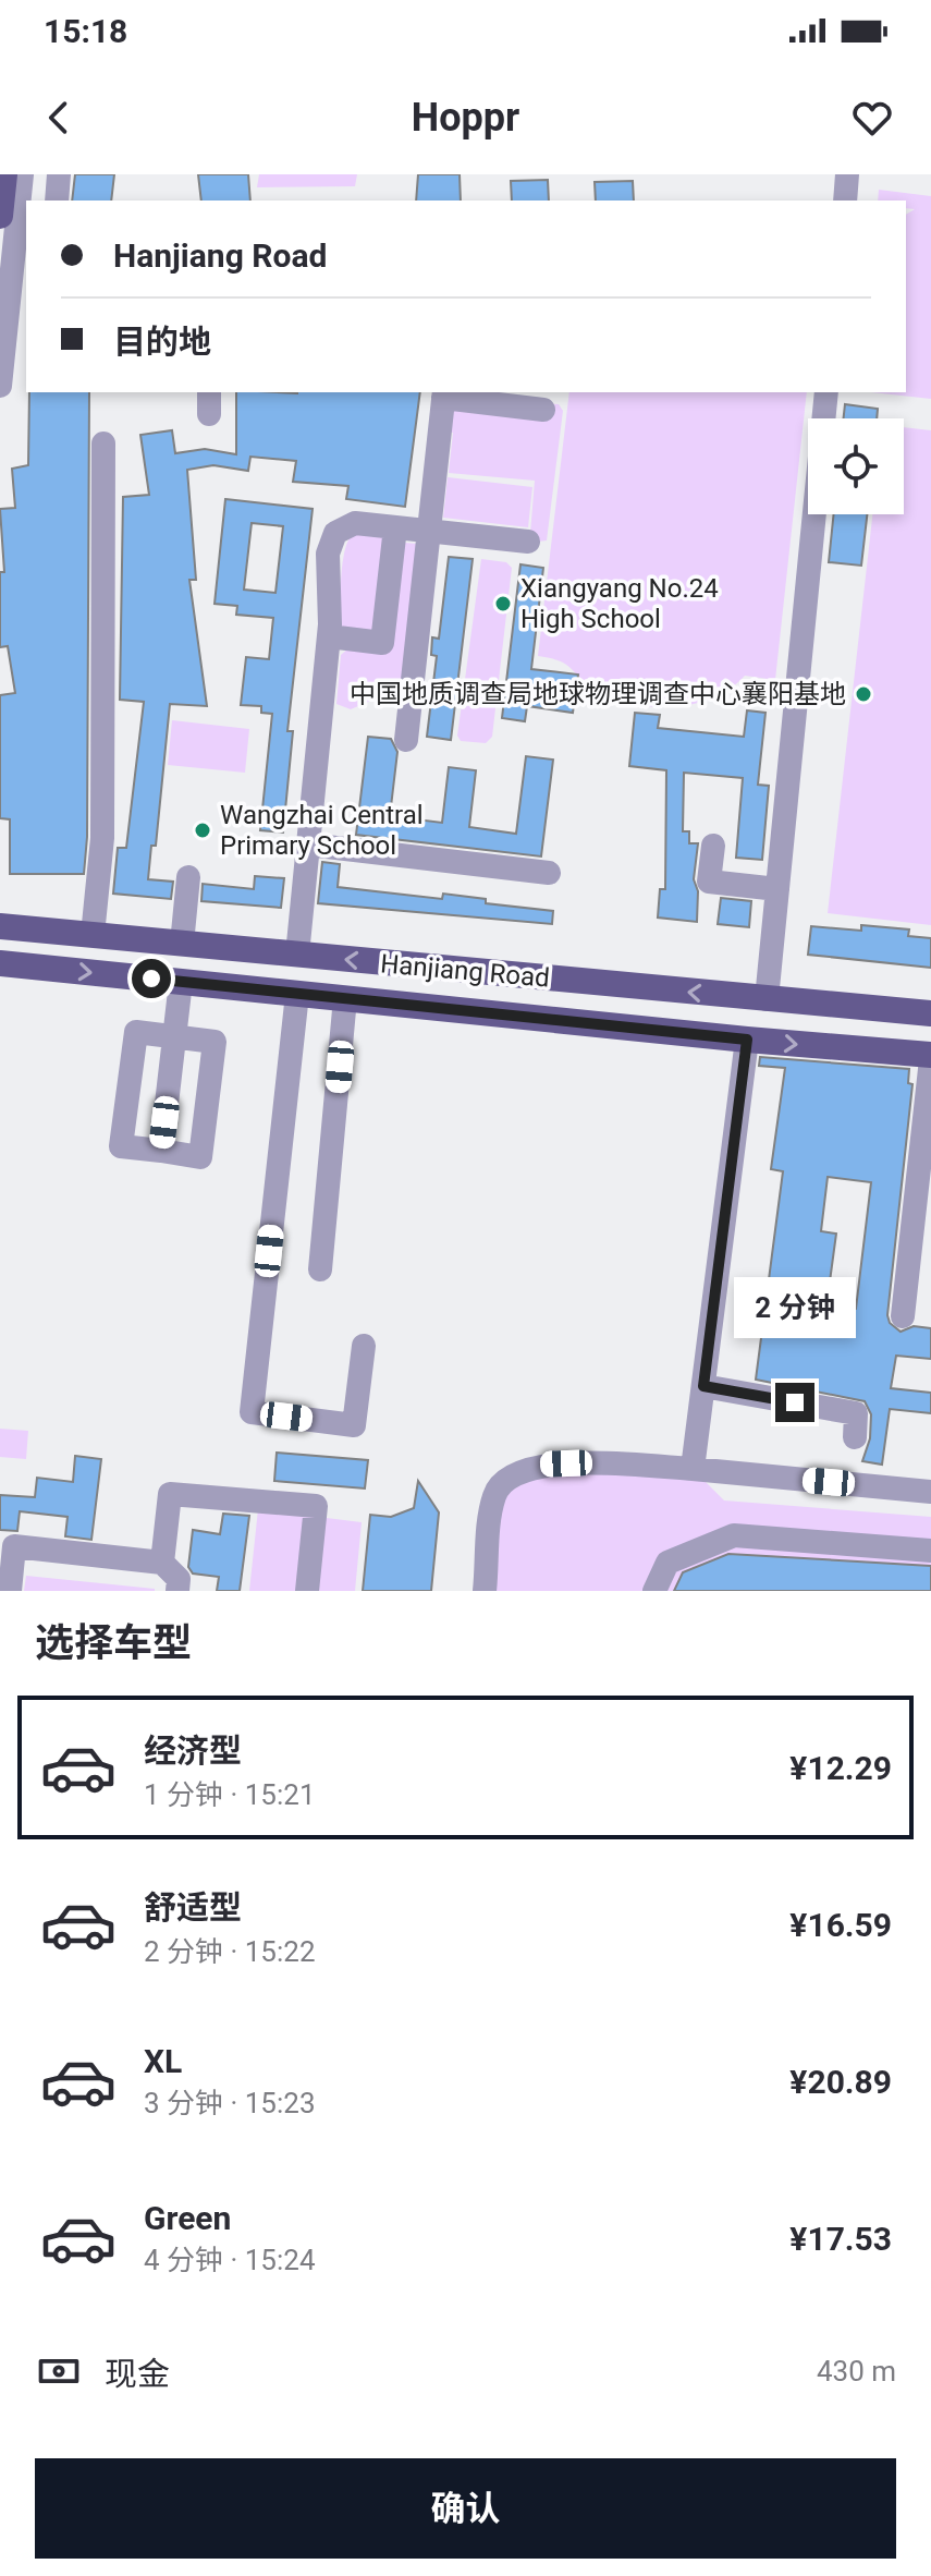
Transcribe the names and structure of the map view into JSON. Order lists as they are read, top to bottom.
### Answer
{
  "streets": {
    "main road": ["Hanjiang Road"]
  },
  "places": ["Xiangyang No.24 High School", "中国地质调查局地球物理调查中心襄阳基地", "Wangzhai Central Primary School"],
  "page": {
    "status": "15:18",
    "header": "Hoppr",
    "banner": ["Hanjiang Road", "目的地"],
    "bubble": "2 分钟",
    "heading": "选择车型",
    "list": [
      {
        "name": "经济型",
        "note": "1 分钟 · 15:21",
        "value": "¥12.29"
      },
      {
        "name": "舒适型",
        "note": "2 分钟 · 15:22",
        "value": "¥16.59"
      },
      {
        "name": "XL",
        "note": "3 分钟 · 15:23",
        "value": "¥20.89"
      },
      {
        "name": "Green",
        "note": "4 分钟 · 15:24",
        "value": "¥17.53"
      }
    ],
    "pay": ["现金", "430 m"],
    "buttons": "确认"
  }
}
